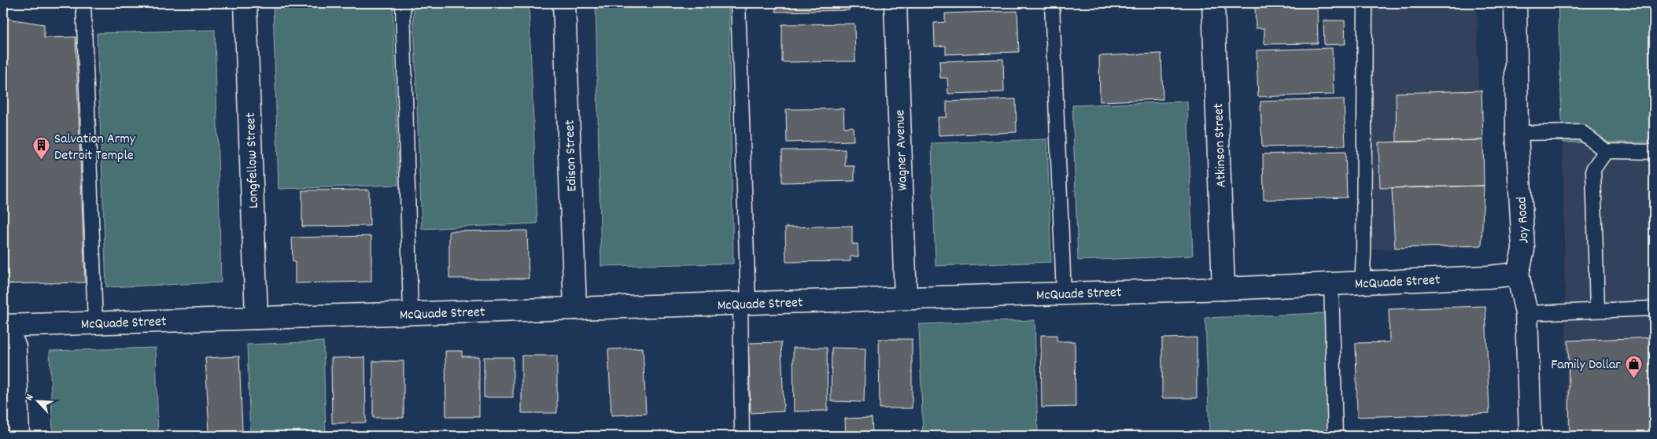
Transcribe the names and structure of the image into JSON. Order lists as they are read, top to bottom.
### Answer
{
  "streets": {
    "street": [
      "Atkinson Street",
      "Wagner Avenue",
      "Edison Street",
      "Longfellow Street",
      "Joy Road",
      "McQuade Street"
    ]
  },
  "crossings": [
    ["Atkinson Street", "McQuade Street"],
    ["Wagner Avenue", "McQuade Street"],
    ["Edison Street", "McQuade Street"],
    ["Longfellow Street", "McQuade Street"],
    ["Joy Road", "McQuade Street"]
  ],
  "places": {
    "building": ["Salvation Army Detroit Temple"],
    "shop": ["Family Dollar"]
  },
  "north": "top left"
}
